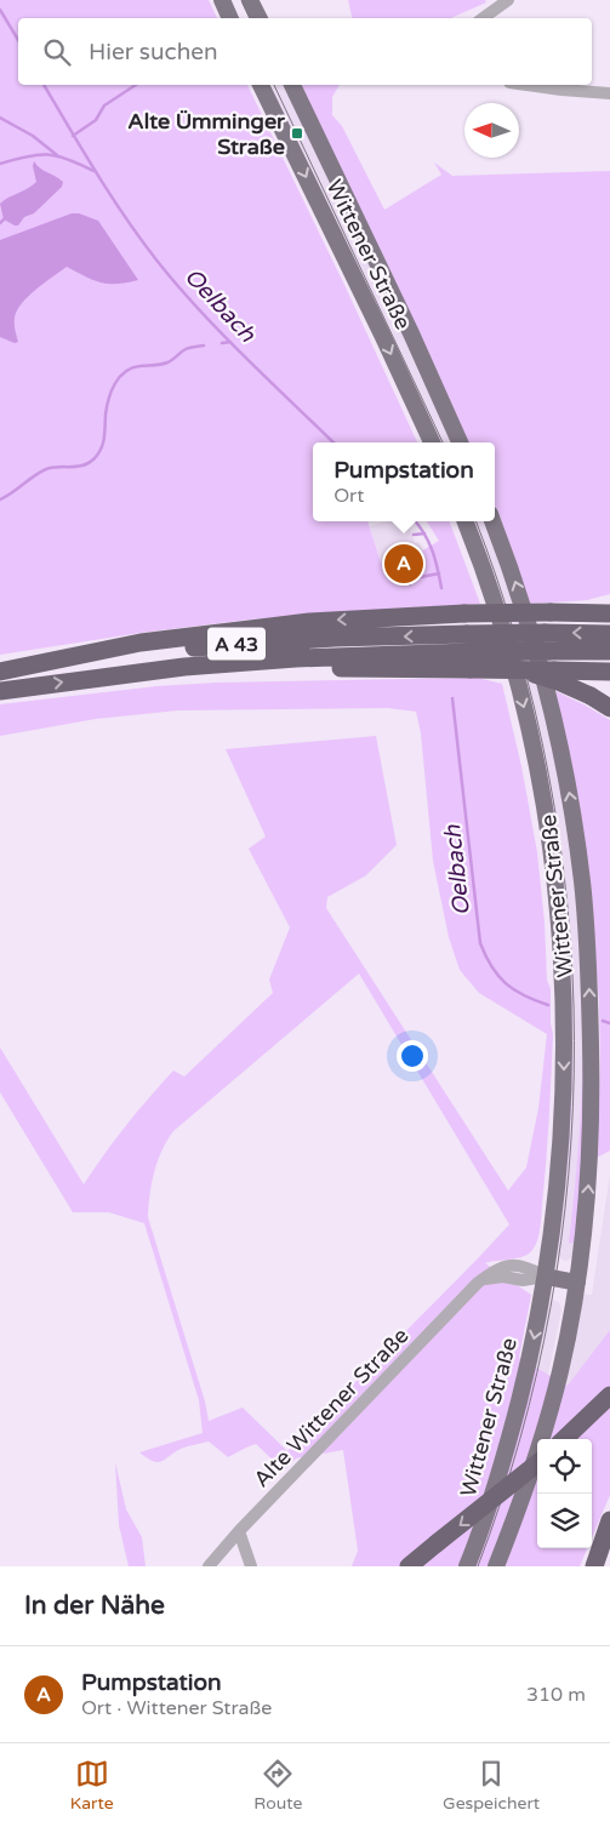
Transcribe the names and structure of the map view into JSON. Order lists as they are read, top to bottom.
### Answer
{
  "streets": {
    "highway": ["A 43"],
    "main road": ["Wittener Straße"],
    "street": ["Alte Wittener Straße"]
  },
  "crossings": [
    ["Wittener Straße", "Alte Wittener Straße"]
  ],
  "water": ["Oelbach"],
  "places": {
    "transit": ["Alte Ümminger Straße"]
  },
  "north": "left",
  "page": {
    "search": "Hier suchen",
    "popup": ["Pumpstation", "Ort"],
    "pins": "A",
    "heading": "In der Nähe",
    "list": [
      {
        "mark": "A",
        "name": "Pumpstation",
        "note": "Ort · Wittener Straße",
        "value": "310 m"
      }
    ],
    "nav": ["Karte", "Route", "Gespeichert"]
  }
}
